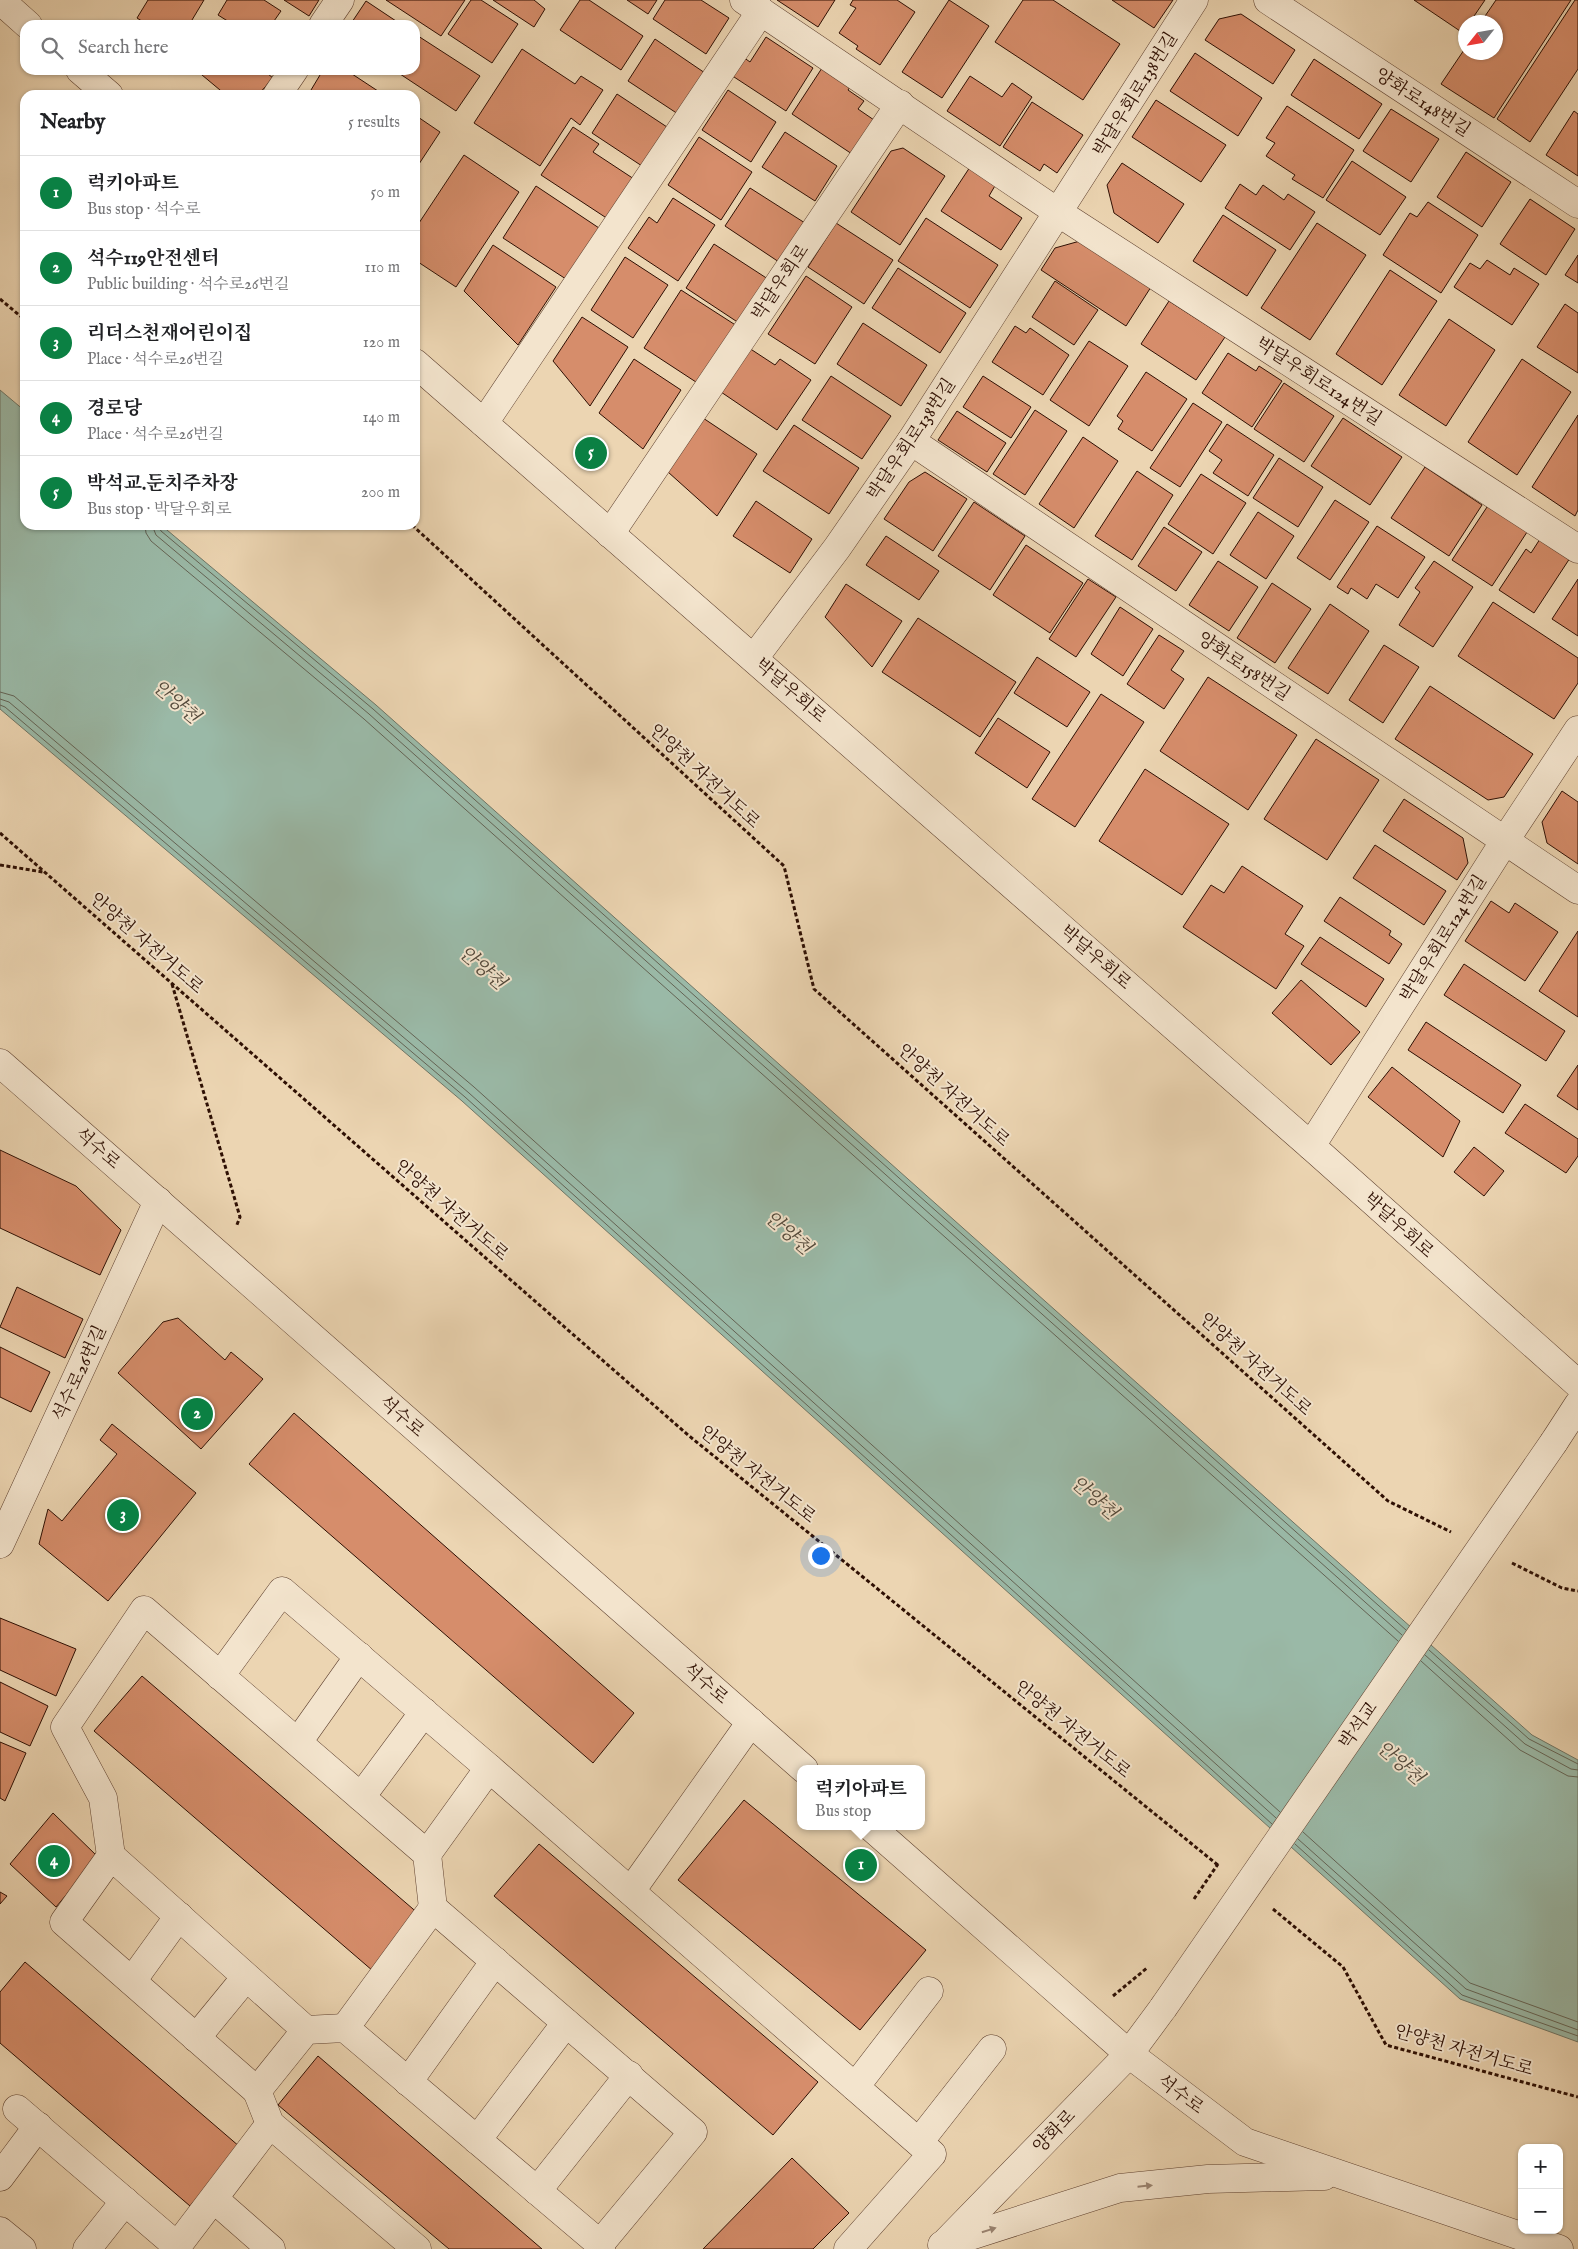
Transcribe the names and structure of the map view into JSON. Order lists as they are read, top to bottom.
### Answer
{
  "streets": {
    "street": [
      "박달우회로138번길",
      "양화로148번길",
      "박달우회로",
      "박달우회로124번길",
      "양화로158번길",
      "석수로",
      "석수로26번길",
      "박석교",
      "양화로"
    ],
    "path": ["안양천 자전거도로"]
  },
  "crossings": [
    ["박달우회로138번길", "박달우회로"],
    ["박달우회로138번길", "박달우회로124번길"],
    ["박달우회로138번길", "양화로158번길"],
    ["박달우회로", "박달우회로124번길"],
    ["박달우회로124번길", "양화로158번길"],
    ["석수로", "석수로26번길"],
    ["석수로", "양화로"],
    ["박석교", "양화로"]
  ],
  "water": ["안양천"],
  "north": "bottom left",
  "page": {
    "search": "Search here",
    "heading": ["Nearby", "5 results"],
    "list": [
      {
        "mark": "1",
        "name": "럭키아파트",
        "note": "Bus stop · 석수로",
        "value": "50 m"
      },
      {
        "mark": "2",
        "name": "석수119안전센터",
        "note": "Public building · 석수로26번길",
        "value": "110 m"
      },
      {
        "mark": "3",
        "name": "리더스천재어린이집",
        "note": "Place · 석수로26번길",
        "value": "120 m"
      },
      {
        "mark": "4",
        "name": "경로당",
        "note": "Place · 석수로26번길",
        "value": "140 m"
      },
      {
        "mark": "5",
        "name": "박석교.둔치주차장",
        "note": "Bus stop · 박달우회로",
        "value": "200 m"
      }
    ],
    "pins": [
      "5",
      "2",
      "3",
      "4",
      "1"
    ],
    "popup": ["럭키아파트", "Bus stop"],
    "map_buttons": ["+", "−"]
  }
}
